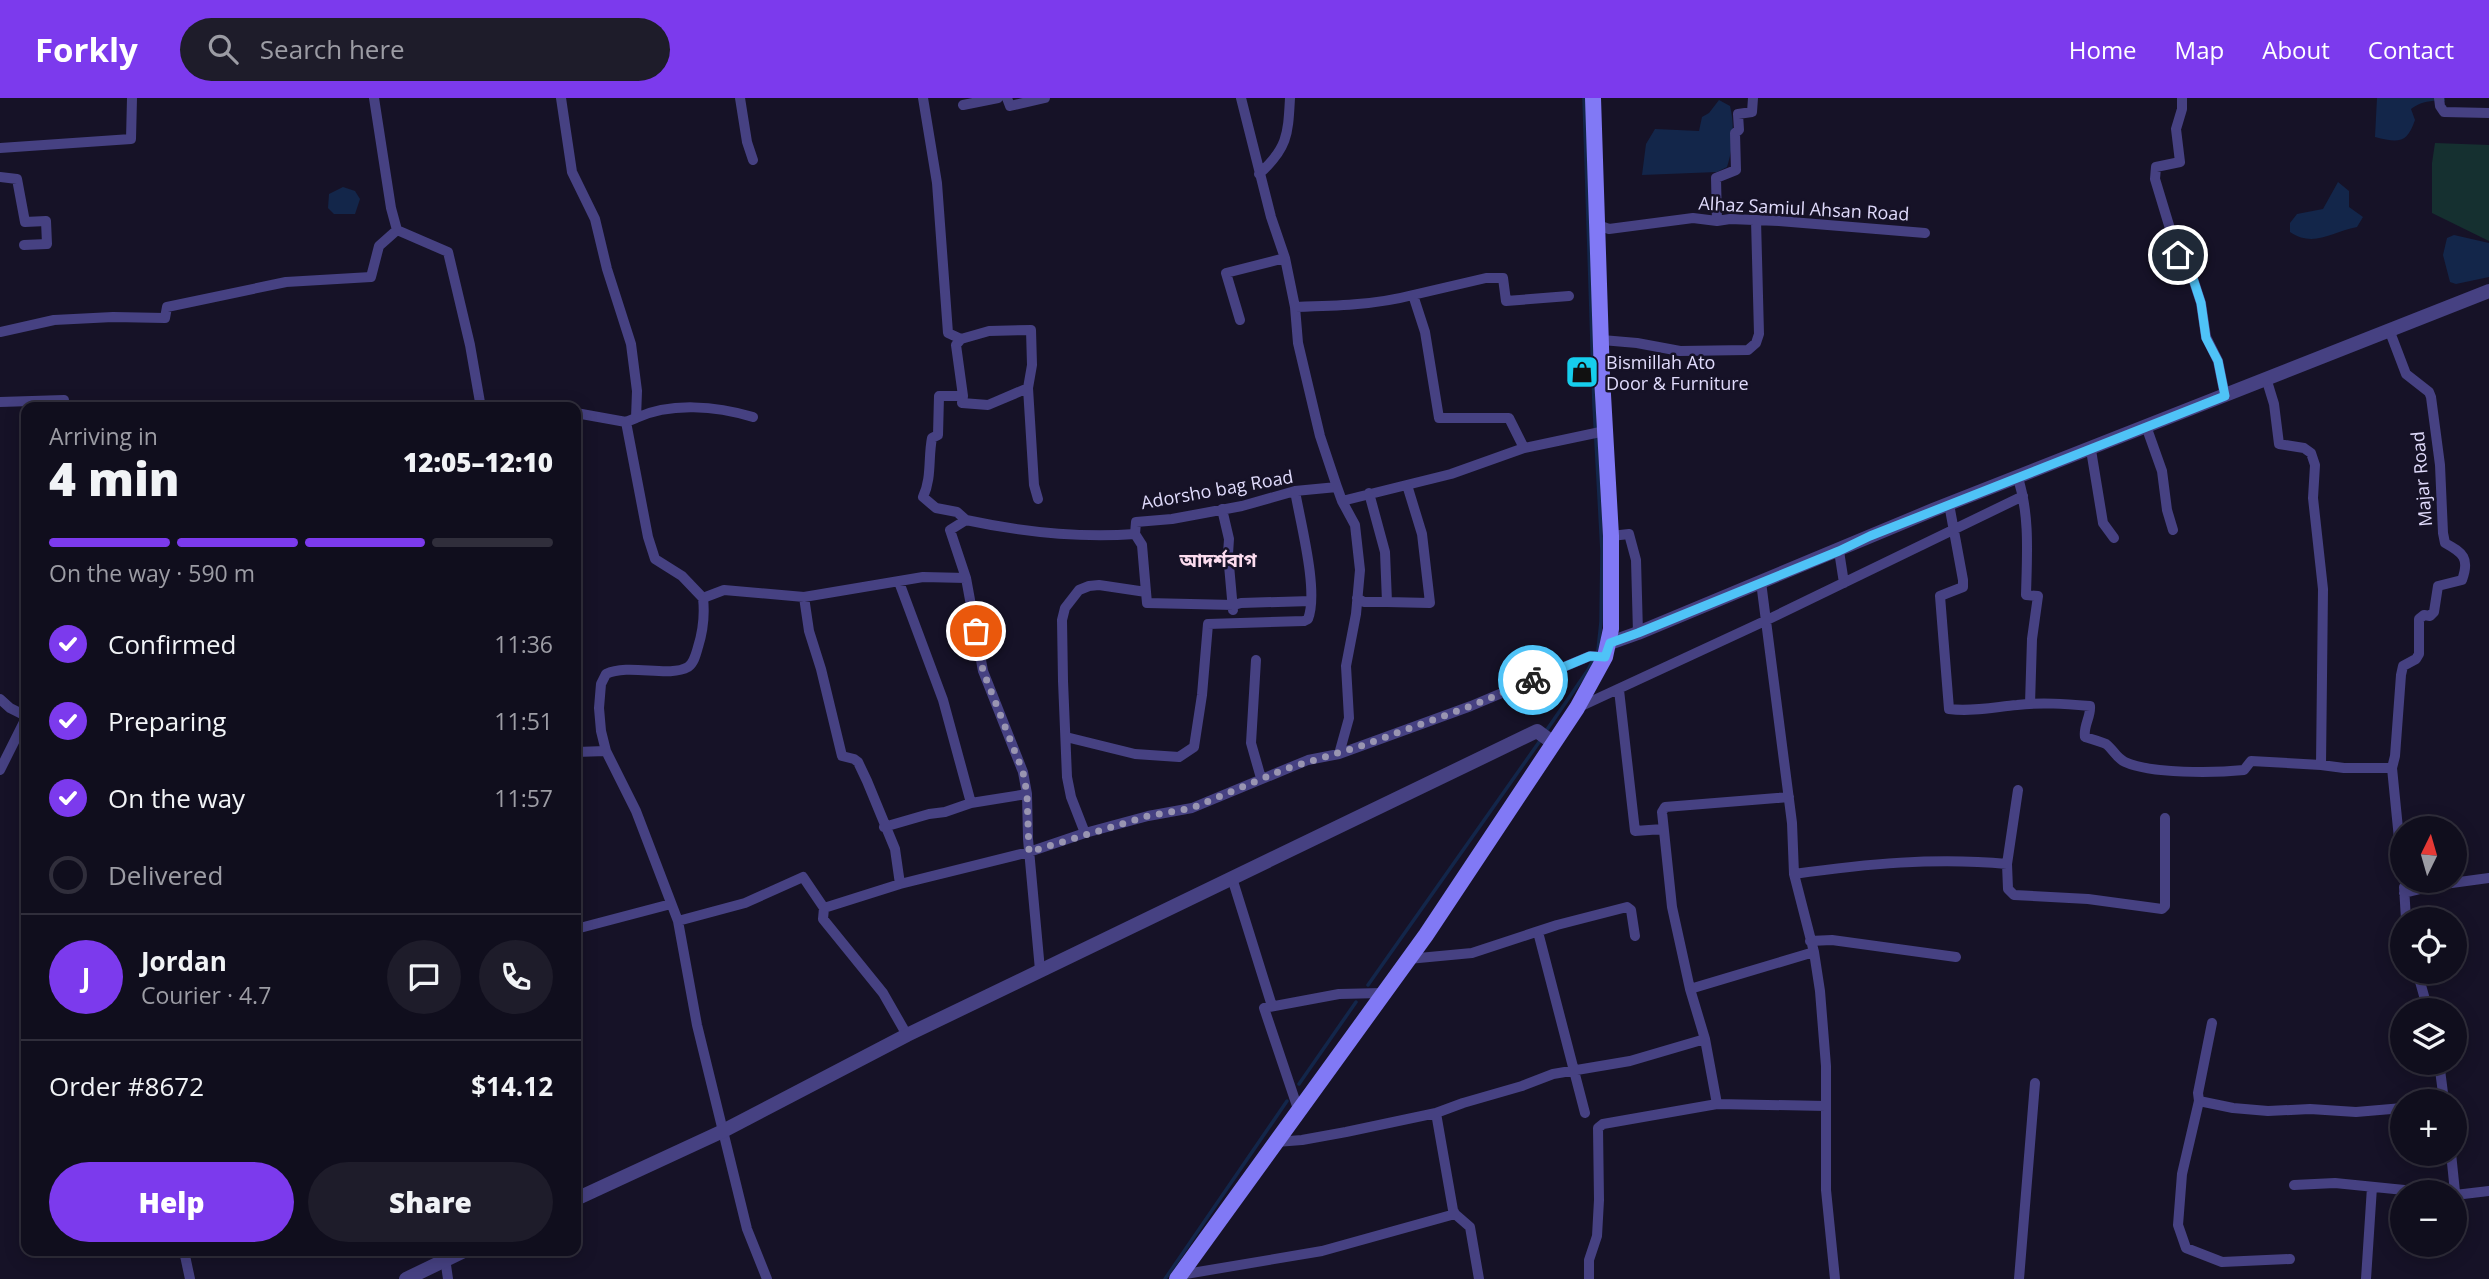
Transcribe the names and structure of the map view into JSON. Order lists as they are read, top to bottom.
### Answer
{
  "streets": {
    "street": ["Alhaz Samiul Ahsan Road", "Majar Road", "Adorsho bag Road"]
  },
  "districts": ["আদর্শবাগ"],
  "places": {
    "shop": ["Bismillah Ato Door & Furniture"]
  },
  "north": "top",
  "page": {
    "header": "Forkly",
    "search": "Search here",
    "nav": [
      "Home",
      "Map",
      "About",
      "Contact"
    ],
    "heading": ["4 min", "Arriving in", "12:05–12:10"],
    "panel": [
      "Jordan",
      "Courier · 4.7",
      "Order #8672",
      "$14.12"
    ],
    "bar": "On the way · 590 m",
    "list": [
      ["Confirmed", "11:36"],
      ["Preparing", "11:51"],
      ["On the way", "11:57"],
      "Delivered"
    ],
    "map_buttons": ["+", "−"],
    "round": "J",
    "buttons": ["Help", "Share"]
  }
}
